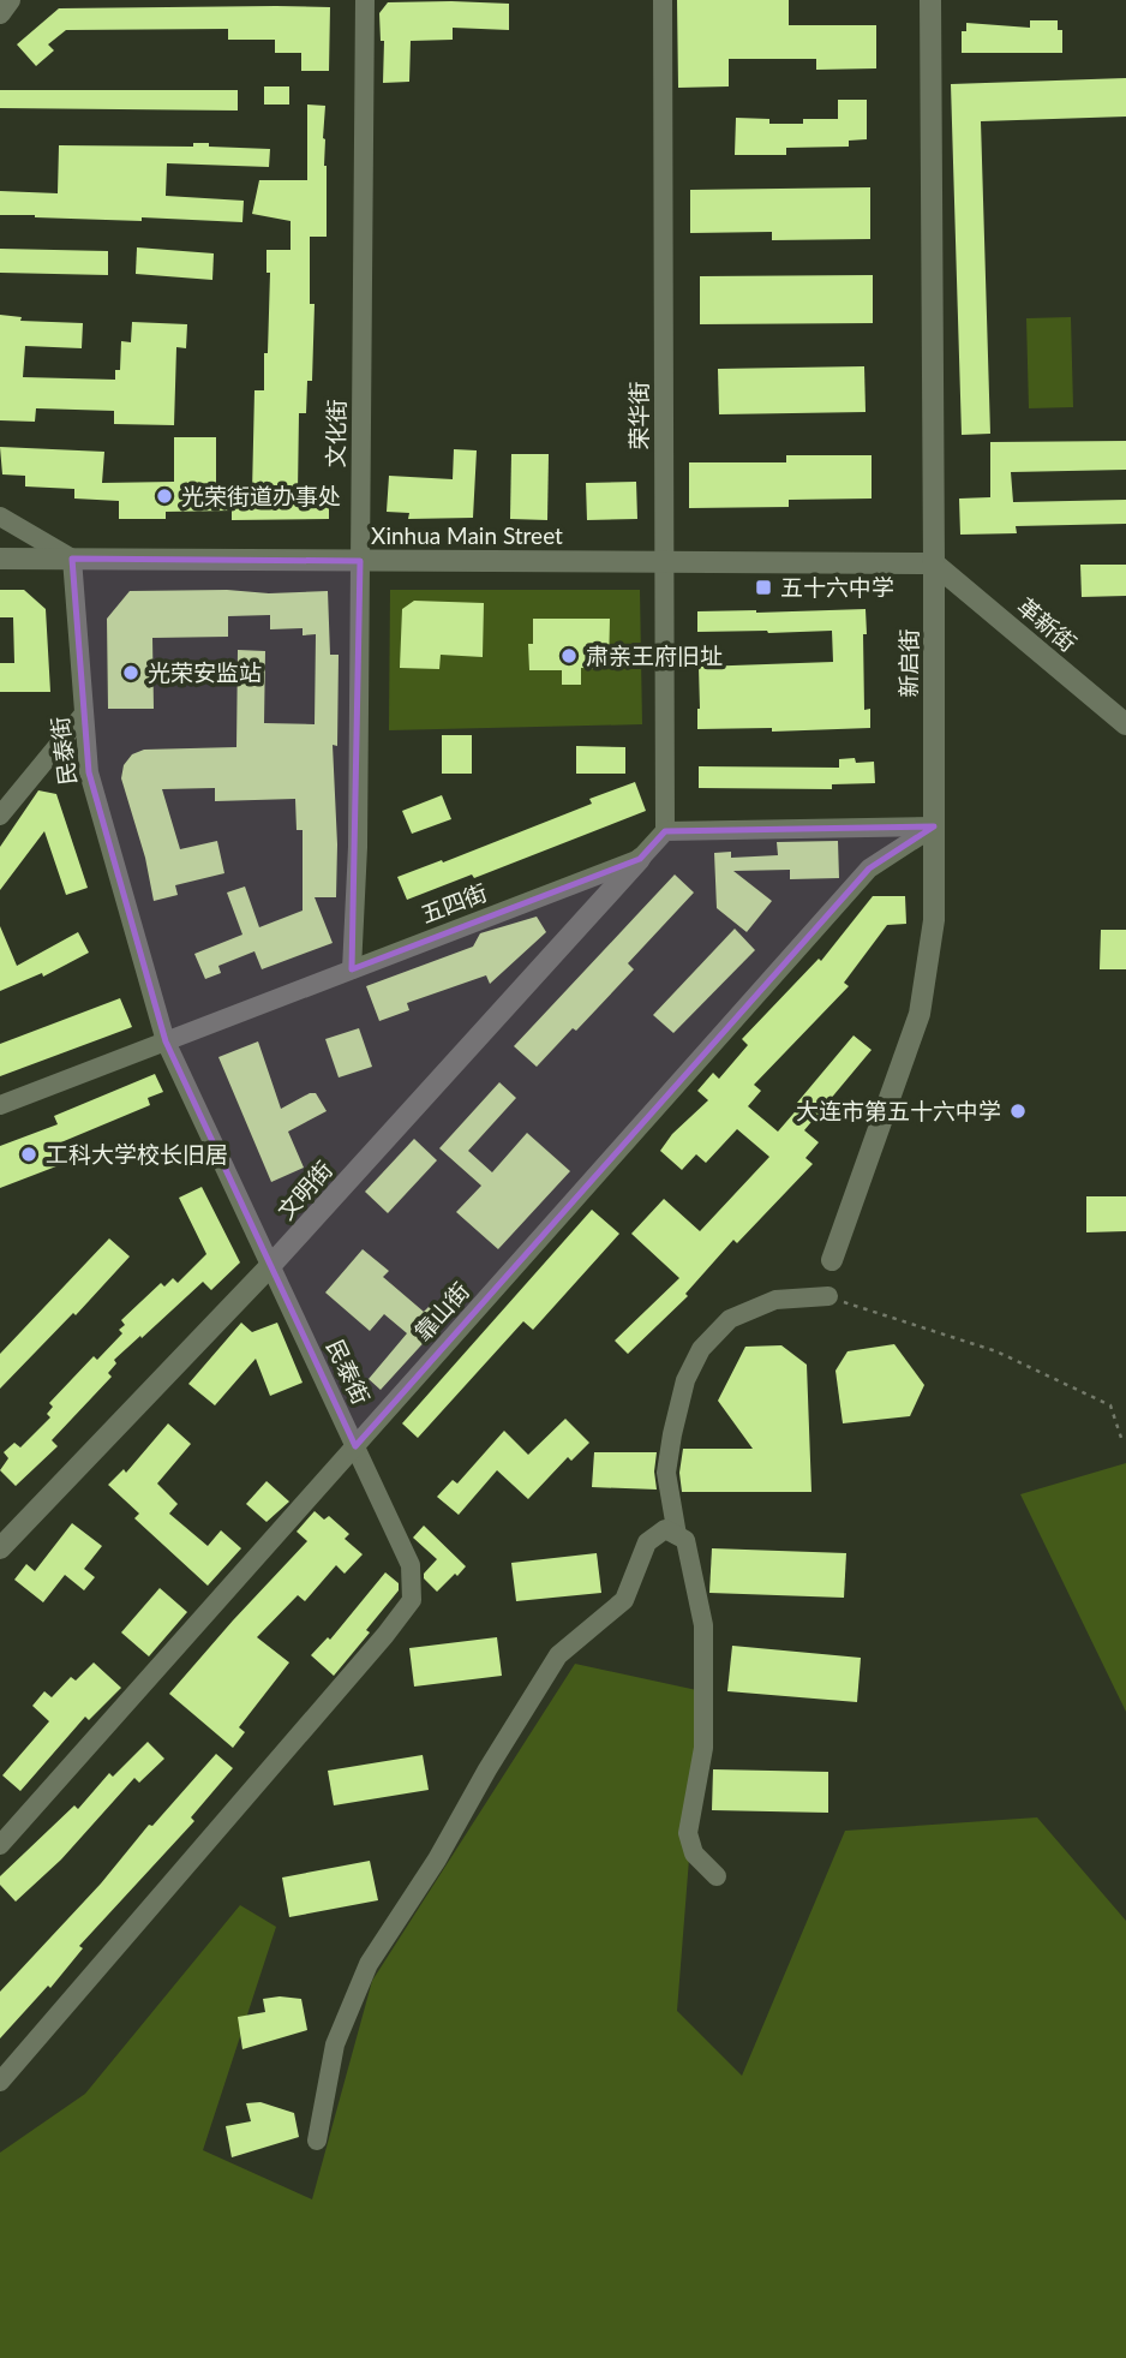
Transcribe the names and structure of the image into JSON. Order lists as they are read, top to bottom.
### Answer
{
  "streets": {
    "street": [
      "荣华街",
      "文化街",
      "Xinhua Main Street",
      "革新街",
      "新启街",
      "民泰街",
      "五四街",
      "文明街",
      "靠山街"
    ]
  },
  "crossings": [
    ["荣华街", "Xinhua Main Street"],
    ["荣华街", "五四街"],
    ["文化街", "Xinhua Main Street"],
    ["文化街", "五四街"],
    ["Xinhua Main Street", "革新街"],
    ["Xinhua Main Street", "新启街"],
    ["Xinhua Main Street", "民泰街"],
    ["革新街", "新启街"],
    ["新启街", "靠山街"],
    ["民泰街", "五四街"],
    ["民泰街", "文明街"],
    ["民泰街", "靠山街"],
    ["五四街", "文明街"]
  ],
  "places": {
    "other": [
      "光荣街道办事处",
      "肃亲王府旧址",
      "光荣安监站",
      "大连市第五十六中学",
      "工科大学校长旧居"
    ],
    "transit": ["五十六中学"]
  }
}
